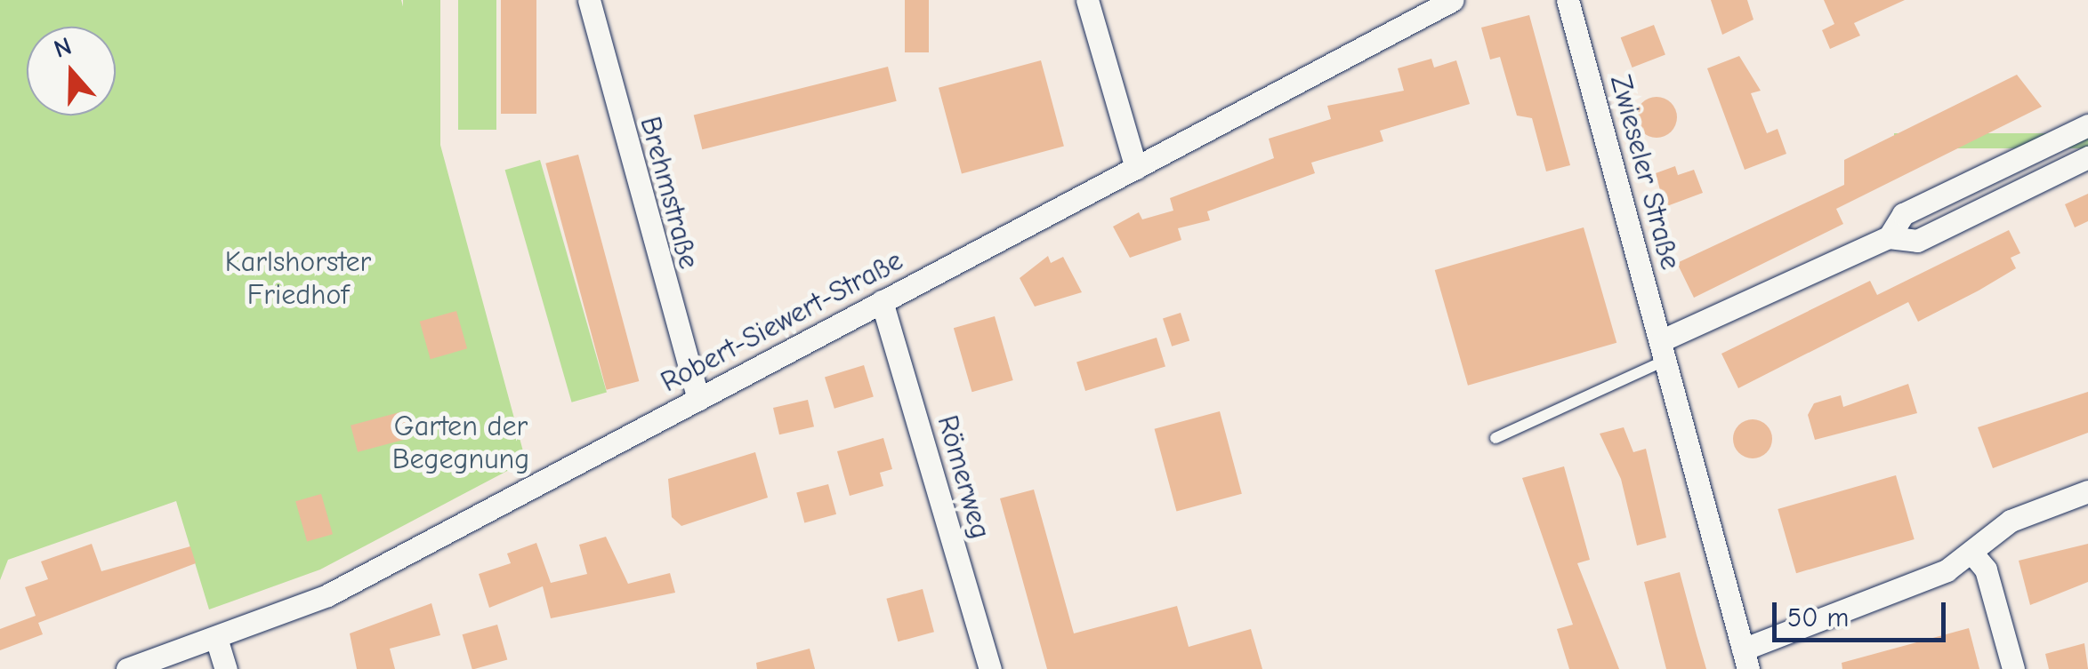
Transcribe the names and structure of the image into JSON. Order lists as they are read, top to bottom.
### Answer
{
  "streets": {
    "street": [
      "Zwieseler Straße",
      "Brehmstraße",
      "Robert-Siewert-Straße",
      "Römerweg"
    ]
  },
  "crossings": [
    ["Brehmstraße", "Robert-Siewert-Straße"],
    ["Robert-Siewert-Straße", "Römerweg"]
  ],
  "parks": ["Karlshorster Friedhof", "Garten der Begegnung"],
  "scale_bar": "50 m",
  "north": "top"
}
